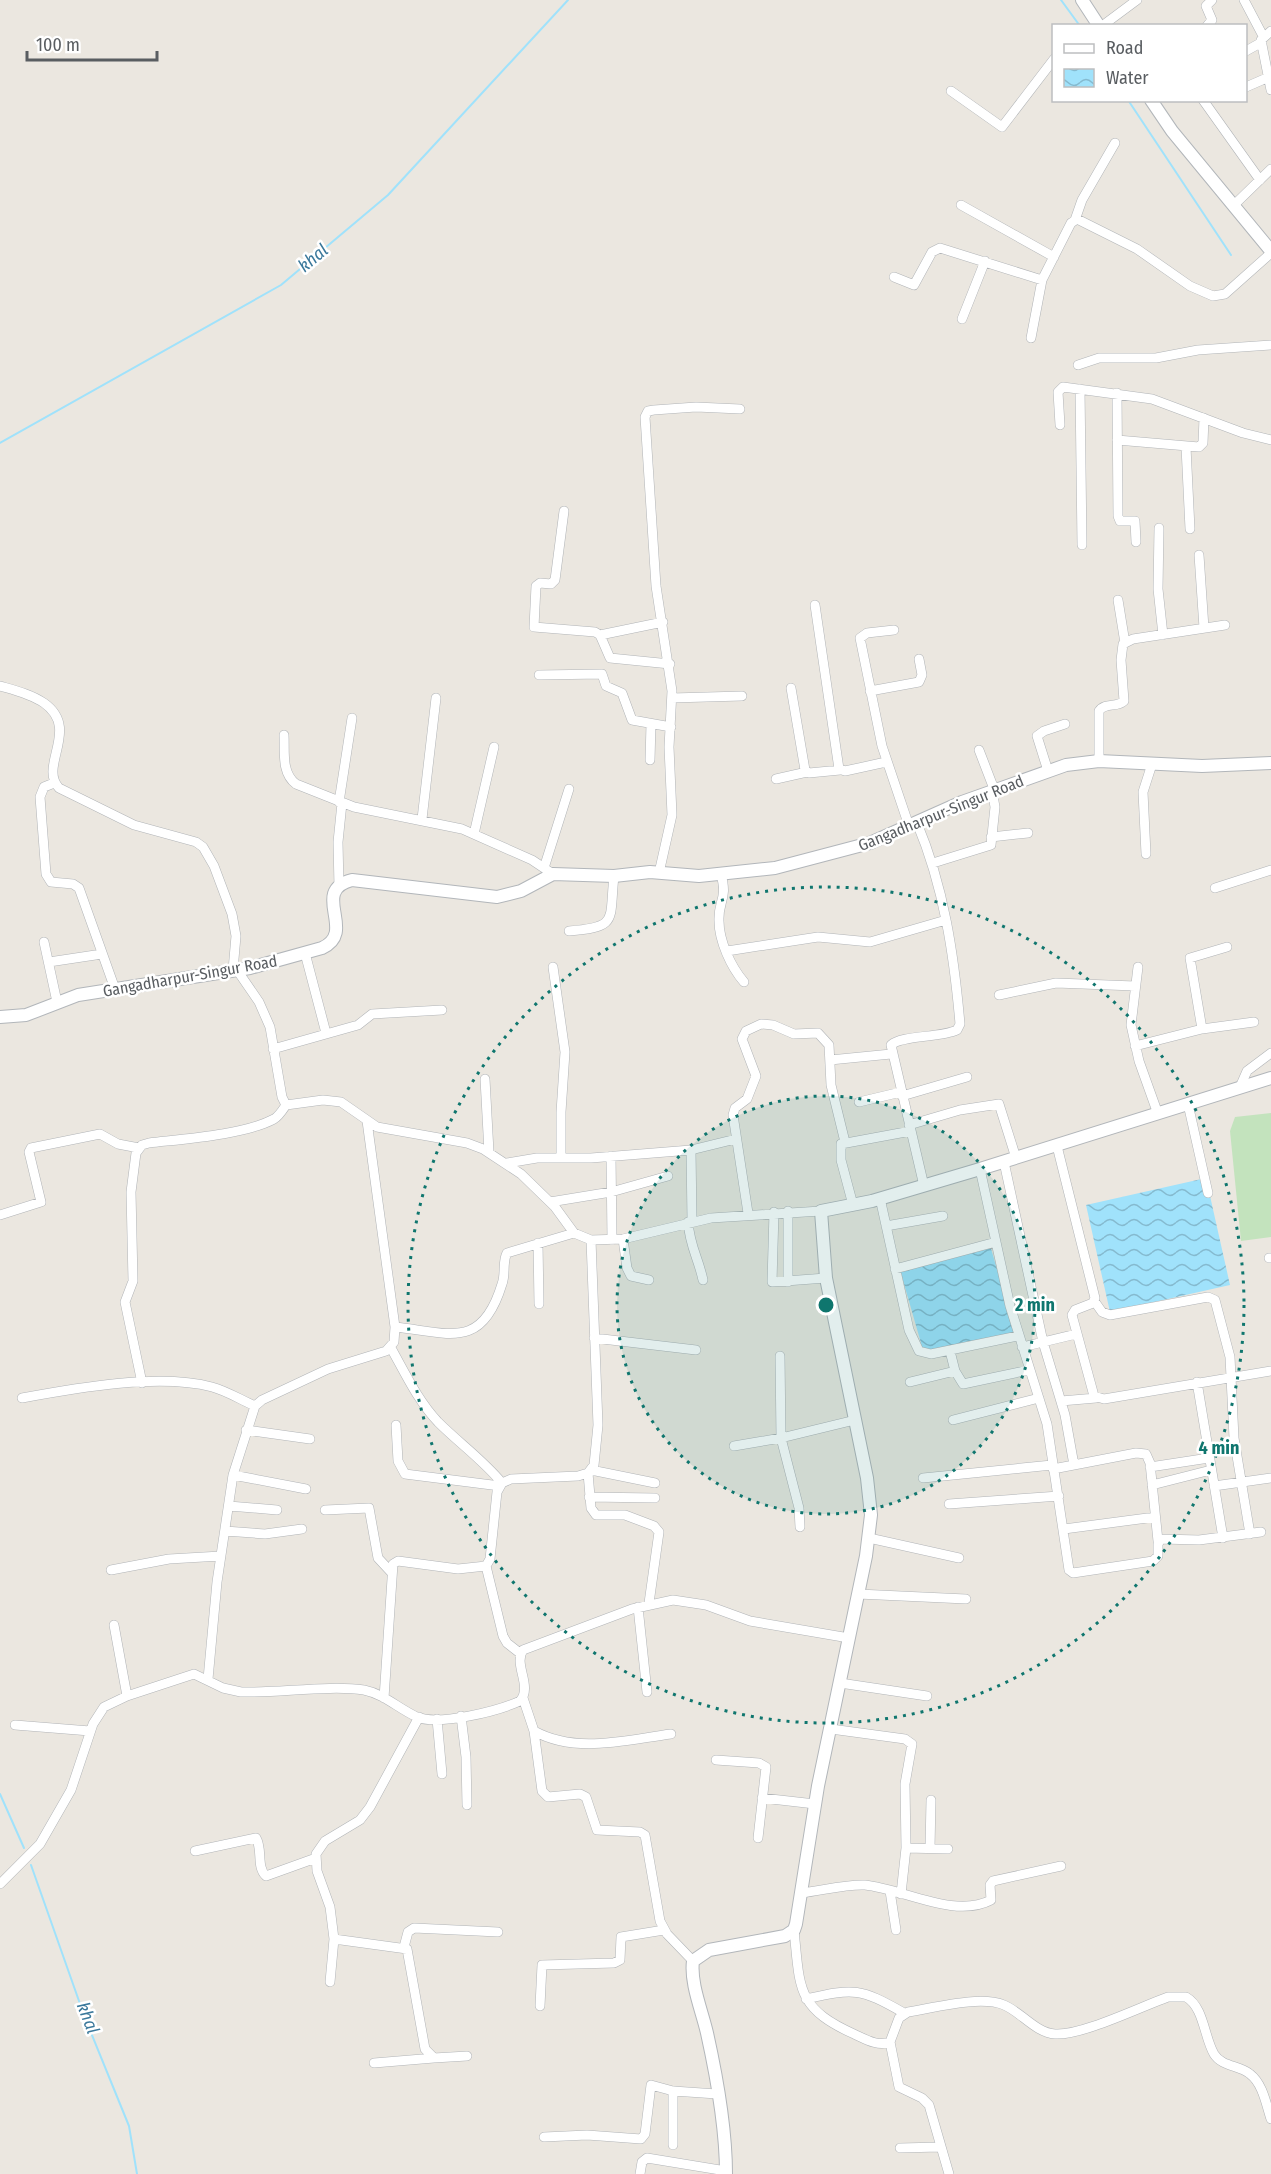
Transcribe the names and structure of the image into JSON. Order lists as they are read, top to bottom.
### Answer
{
  "streets": {
    "street": ["Gangadharpur-Singur Road"]
  },
  "water": ["khal"],
  "legend": ["Road", "Water"],
  "scale_bar": "100 m",
  "rings": ["2 min", "4 min"]
}
